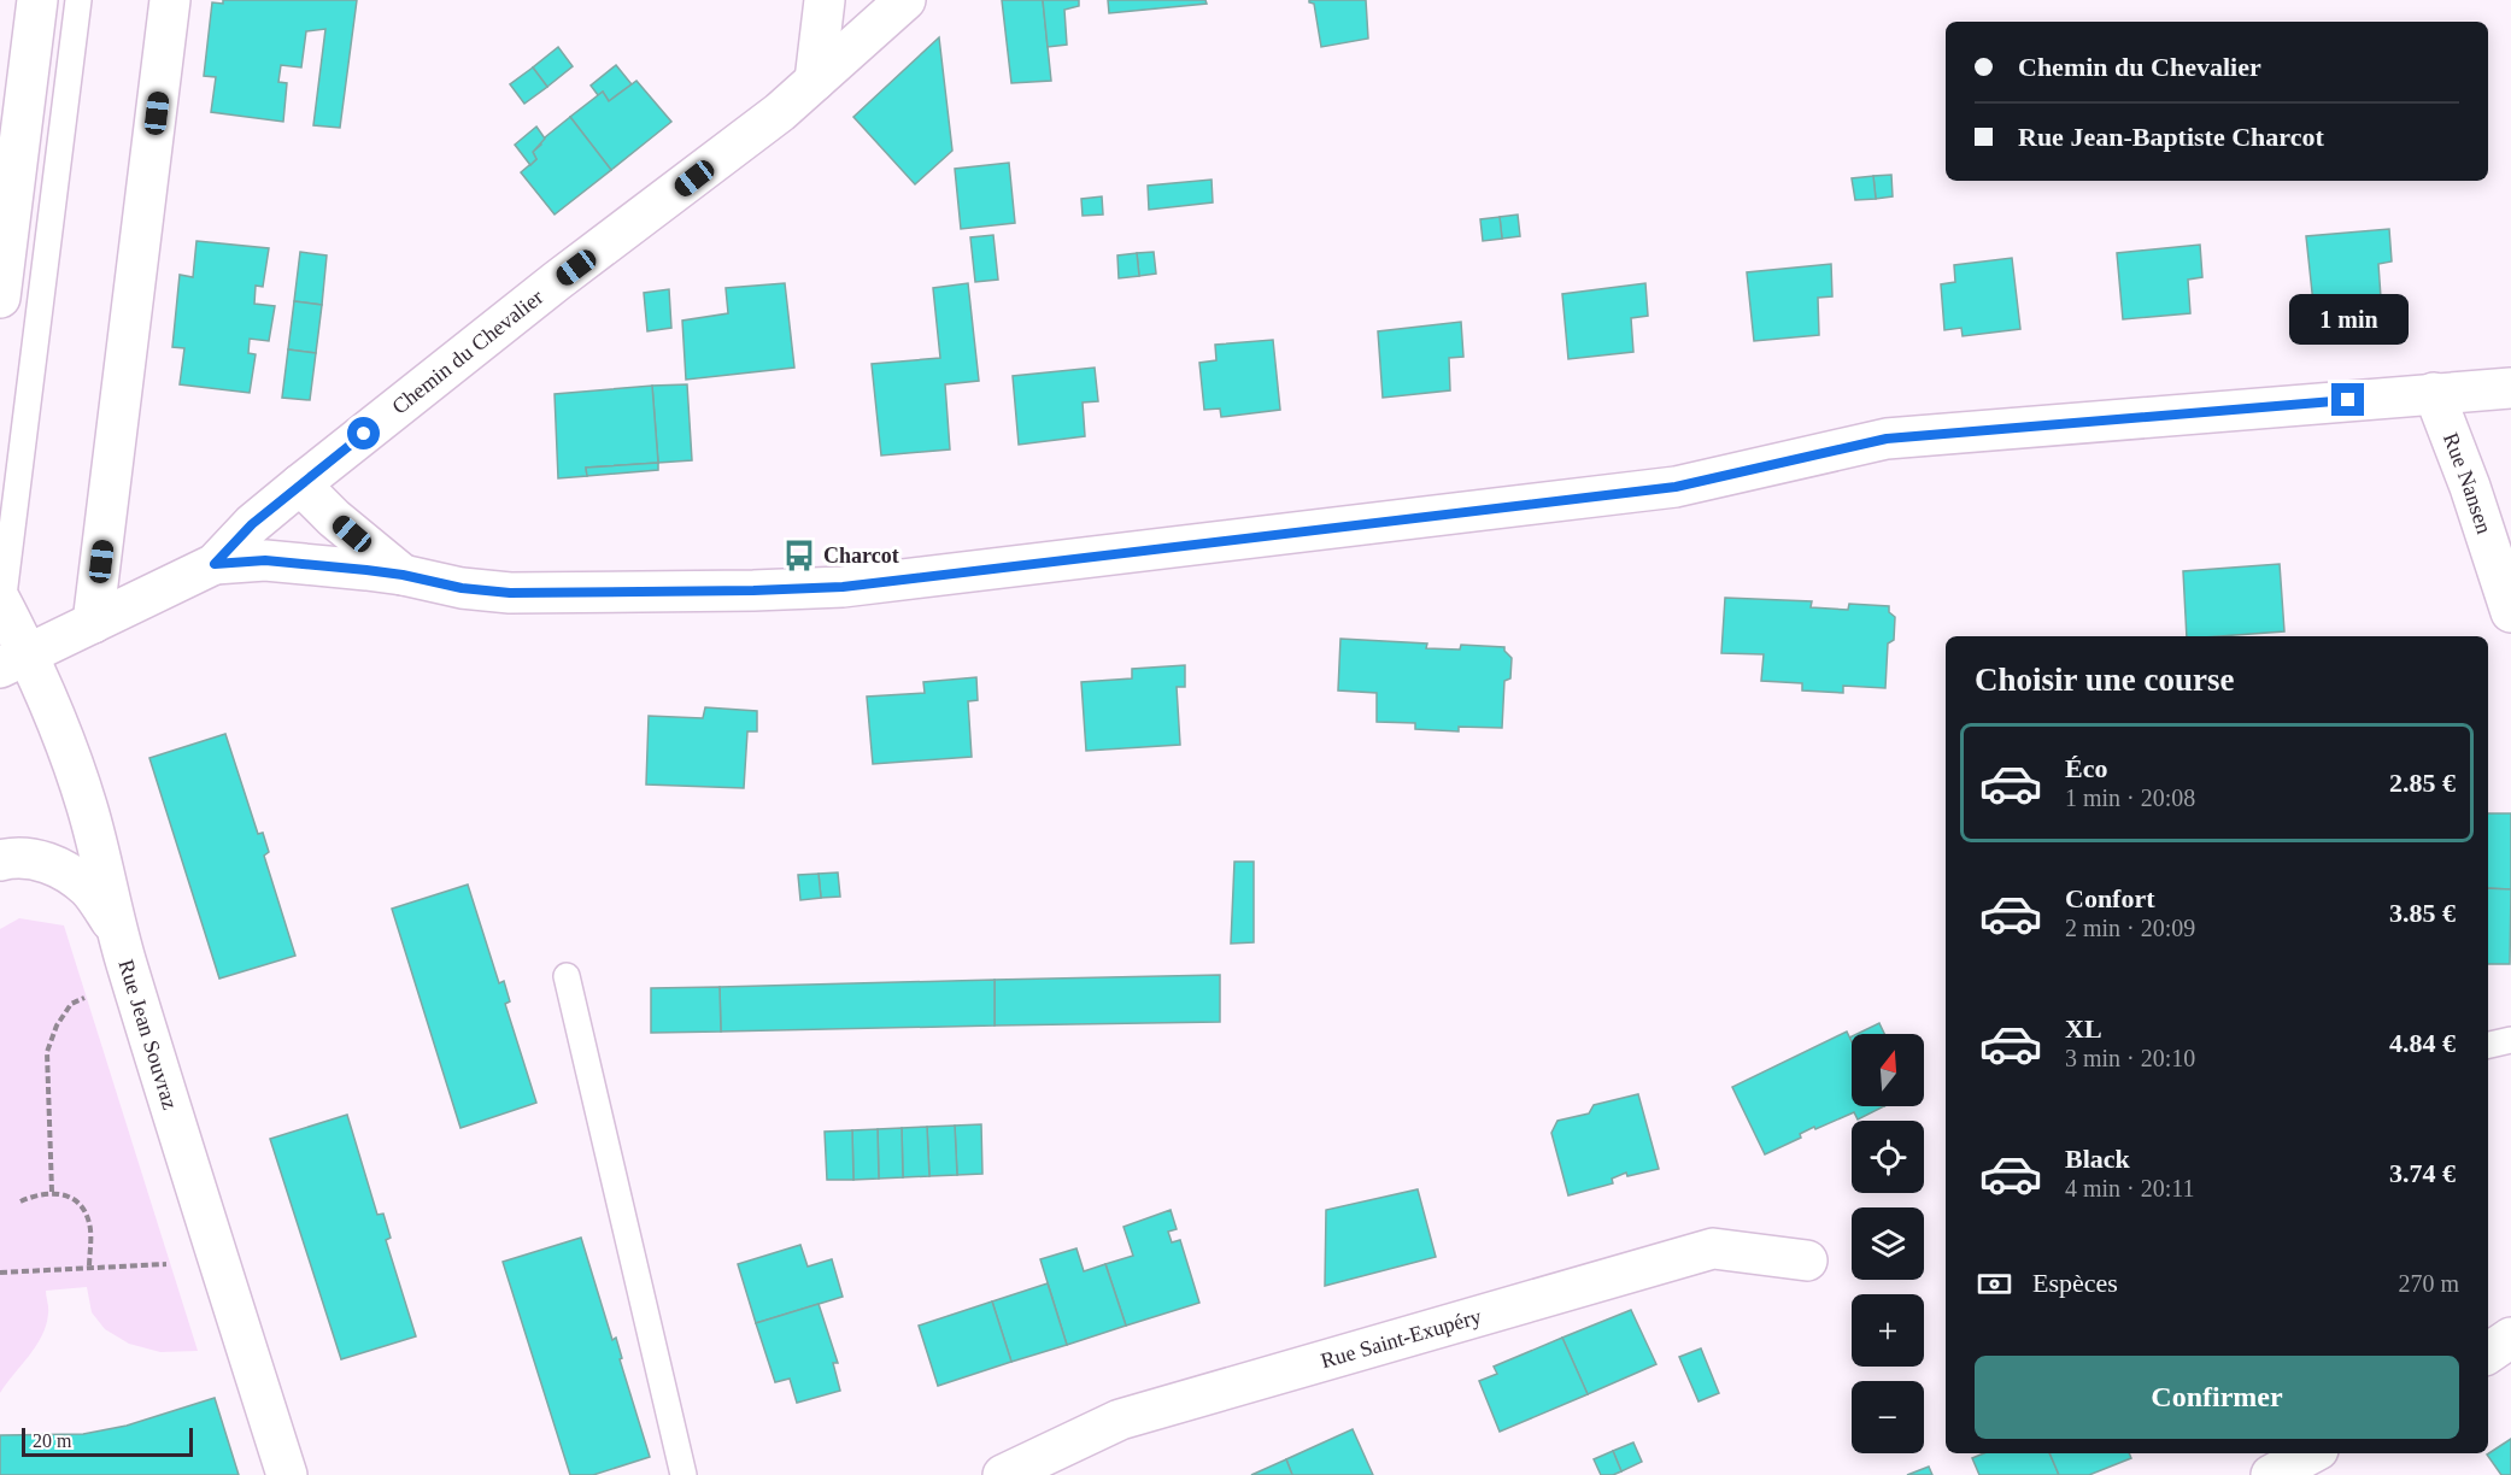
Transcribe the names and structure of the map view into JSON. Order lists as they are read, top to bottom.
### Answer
{
  "streets": {
    "street": [
      "Chemin du Chevalier",
      "Rue Nansen",
      "Rue Jean Souvraz",
      "Rue Saint-Exupéry"
    ]
  },
  "places": {
    "bus stop": ["Charcot"]
  },
  "scale_bar": "20 m",
  "north": "top",
  "page": {
    "banner": ["Chemin du Chevalier", "Rue Jean-Baptiste Charcot"],
    "bubble": "1 min",
    "heading": "Choisir une course",
    "list": [
      {
        "name": "Éco",
        "note": "1 min · 20:08",
        "value": "2.85 €"
      },
      {
        "name": "Confort",
        "note": "2 min · 20:09",
        "value": "3.85 €"
      },
      {
        "name": "XL",
        "note": "3 min · 20:10",
        "value": "4.84 €"
      },
      {
        "name": "Black",
        "note": "4 min · 20:11",
        "value": "3.74 €"
      }
    ],
    "map_buttons": ["+", "−"],
    "pay": ["Espèces", "270 m"],
    "buttons": "Confirmer",
    "scale": "20 m"
  }
}
